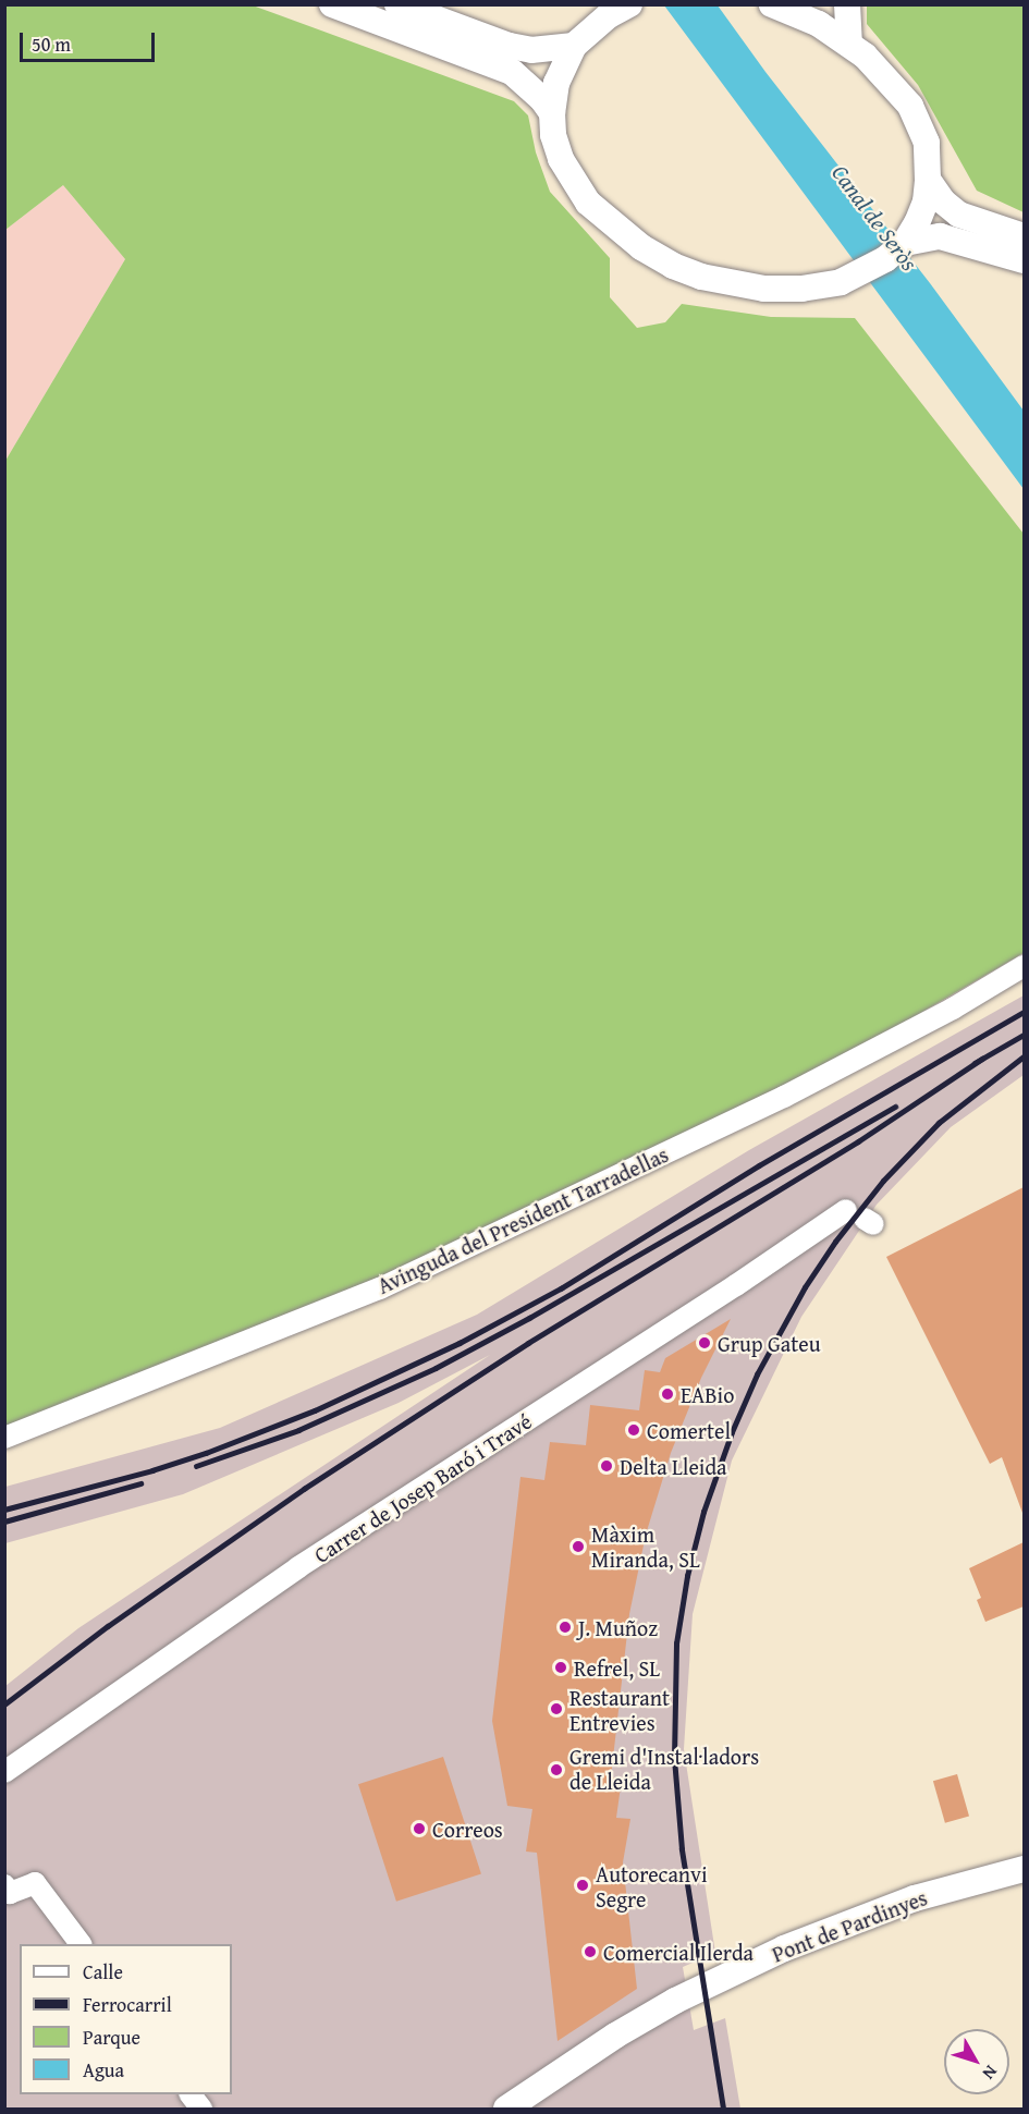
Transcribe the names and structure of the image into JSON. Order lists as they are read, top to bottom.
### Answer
{
  "streets": {
    "main road": ["Pont de Pardinyes"],
    "street": ["Avinguda del President Tarradellas", "Carrer de Josep Baró i Travé"]
  },
  "water": ["Canal de Seròs"],
  "places": [
    "Grup Gateu",
    "EABio",
    "Comertel",
    "Delta Lleida",
    "Màxim Miranda, SL",
    "J. Muñoz",
    "Refrel, SL",
    "Restaurant Entrevies",
    "Gremi d'Instal·ladors de Lleida",
    "Correos",
    "Autorecanvi Segre",
    "Comercial Ilerda"
  ],
  "legend": [
    "Calle",
    "Ferrocarril",
    "Parque",
    "Agua"
  ],
  "scale_bar": "50 m",
  "north": "bottom right"
}
